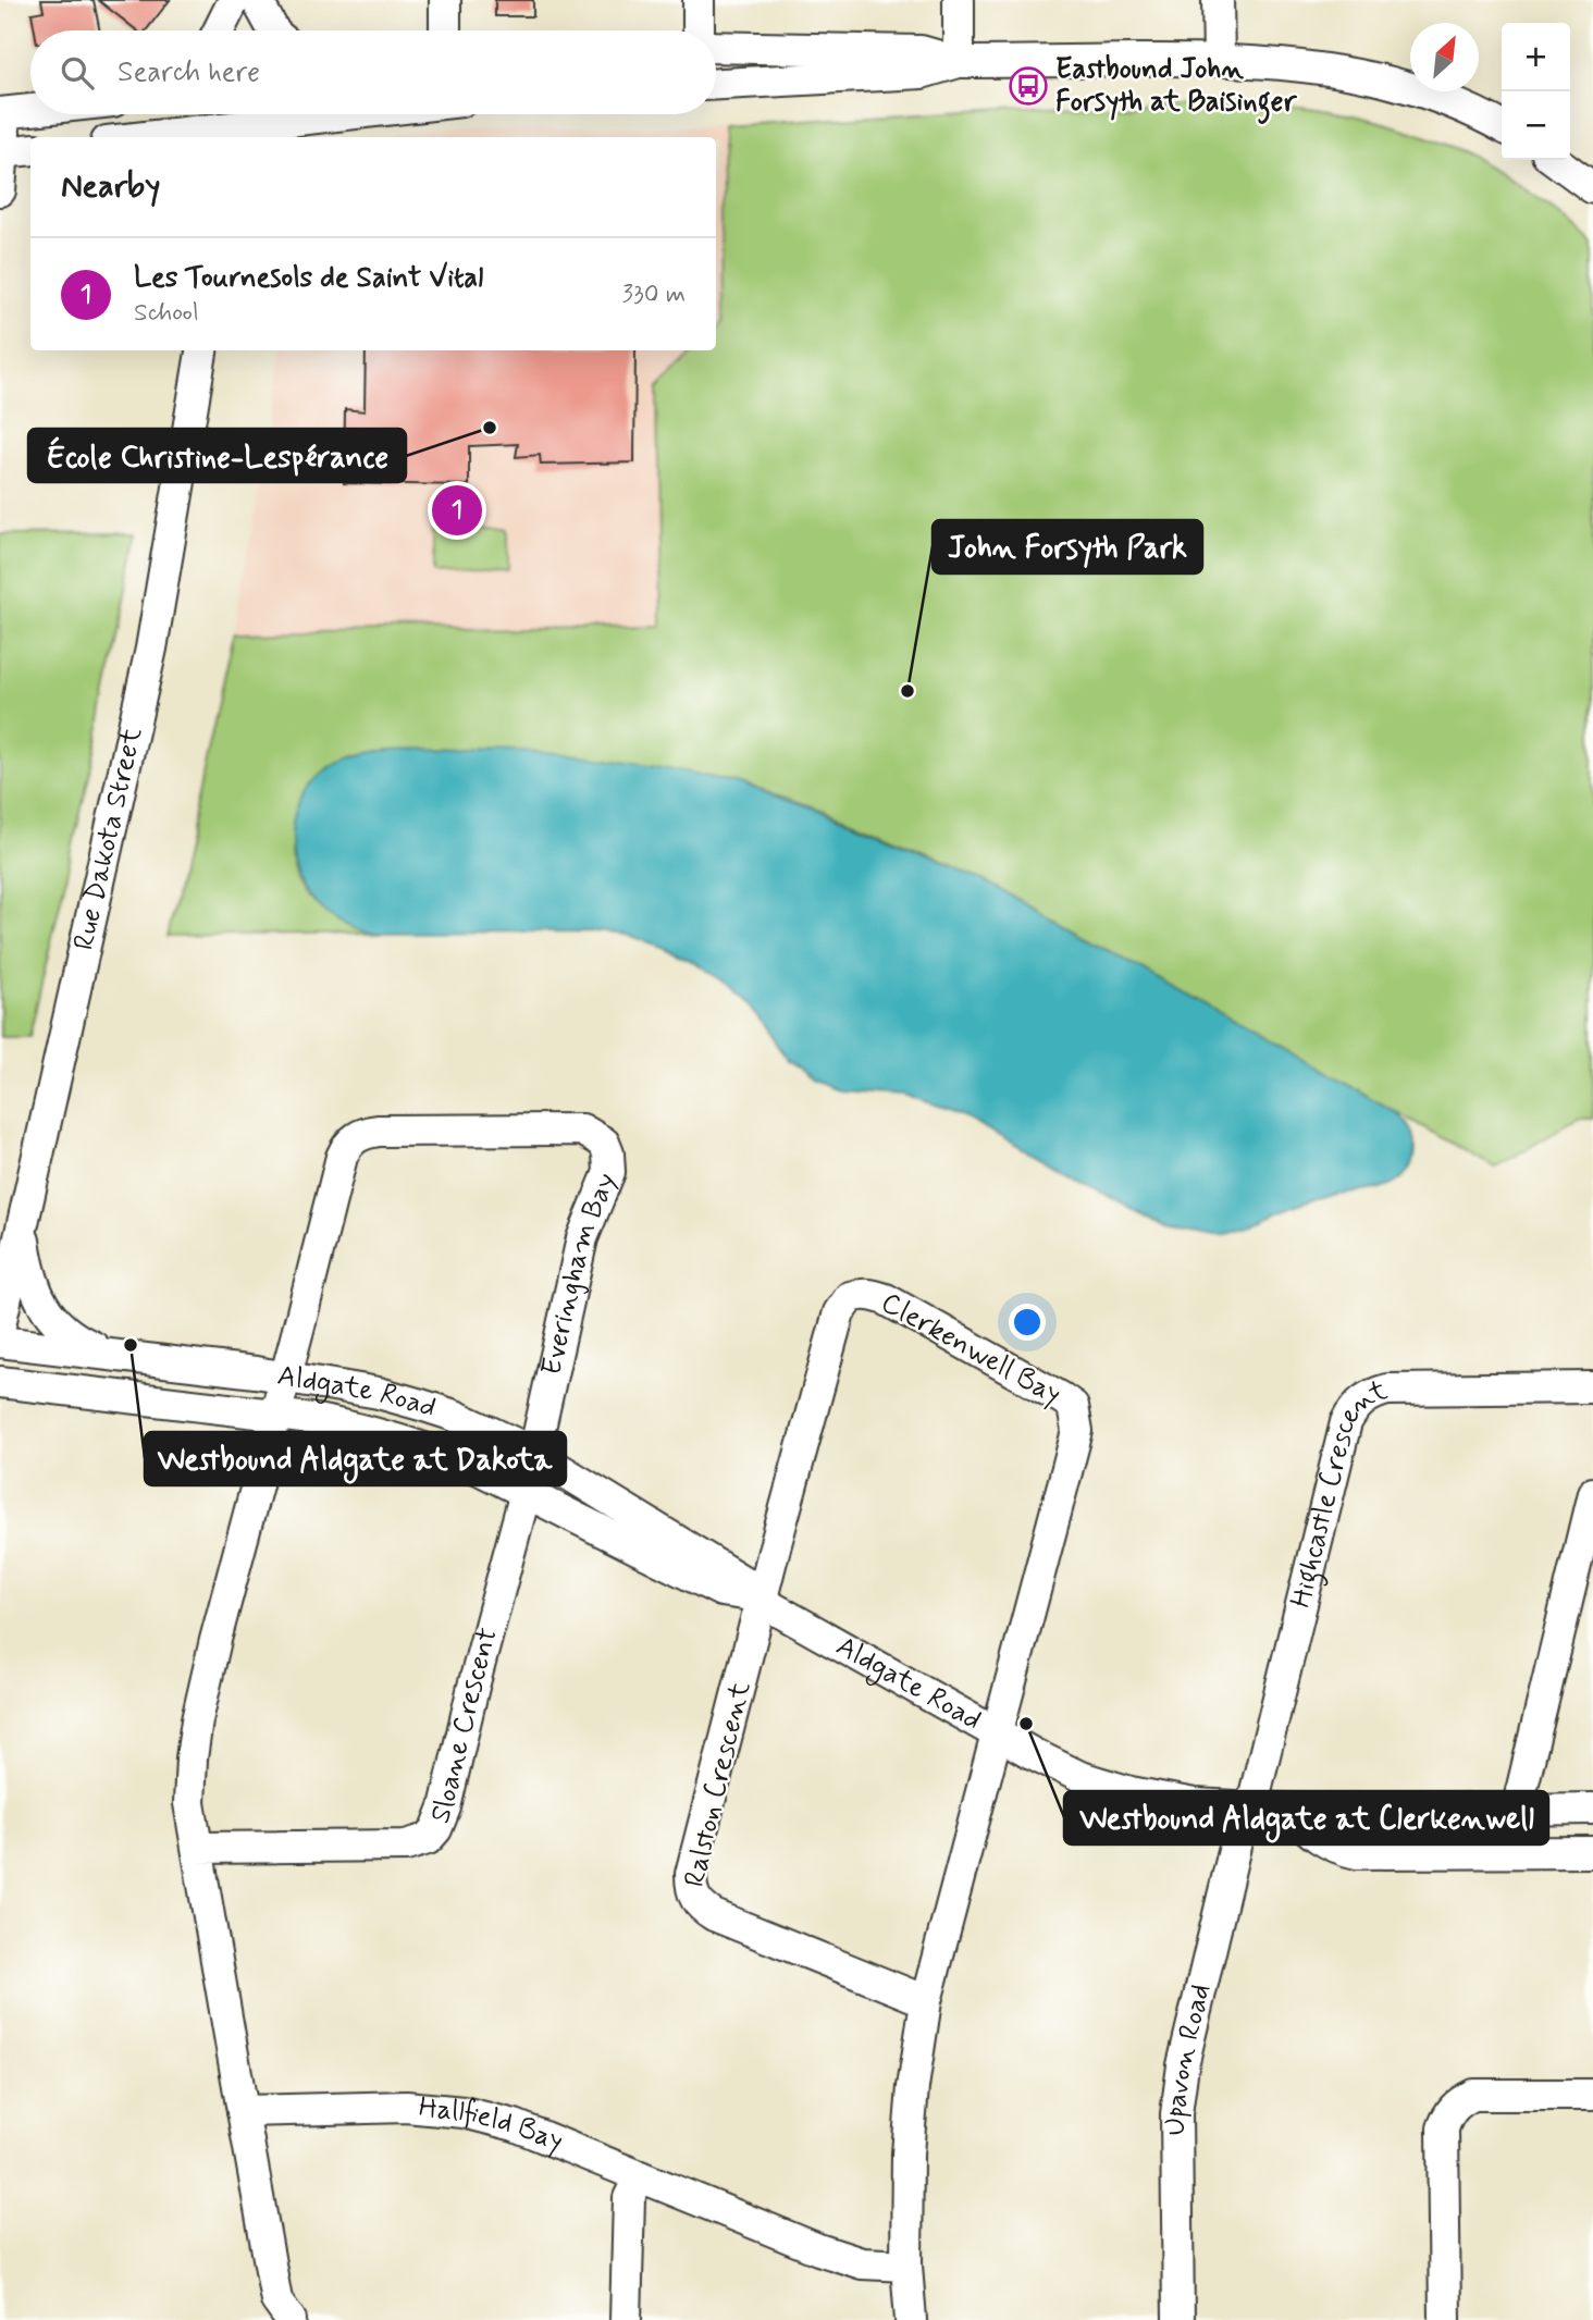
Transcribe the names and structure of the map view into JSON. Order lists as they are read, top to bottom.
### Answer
{
  "streets": {
    "street": [
      "Rue Dakota Street",
      "Everingham Bay",
      "Clerkenwell Bay",
      "Aldgate Road",
      "Highcastle Crescent",
      "Sloane Crescent",
      "Ralston Crescent",
      "Upavon Road",
      "Hallfield Bay"
    ]
  },
  "crossings": [
    ["Everingham Bay", "Aldgate Road"],
    ["Everingham Bay", "Sloane Crescent"],
    ["Clerkenwell Bay", "Aldgate Road"],
    ["Clerkenwell Bay", "Ralston Crescent"],
    ["Aldgate Road", "Highcastle Crescent"],
    ["Aldgate Road", "Sloane Crescent"],
    ["Aldgate Road", "Ralston Crescent"],
    ["Aldgate Road", "Upavon Road"],
    ["Highcastle Crescent", "Upavon Road"]
  ],
  "places": {
    "bus stop": ["Eastbound John Forsyth at Baisinger"],
    "other": [
      "École Christine-Lespérance",
      "John Forsyth Park",
      "Westbound Aldgate at Dakota",
      "Westbound Aldgate at Clerkenwell"
    ]
  },
  "north": "top right",
  "page": {
    "map_buttons": ["+", "−"],
    "search": "Search here",
    "heading": "Nearby",
    "list": [
      {
        "mark": "1",
        "name": "Les Tournesols de Saint Vital",
        "note": "School",
        "value": "330 m"
      }
    ],
    "pins": "1"
  }
}
